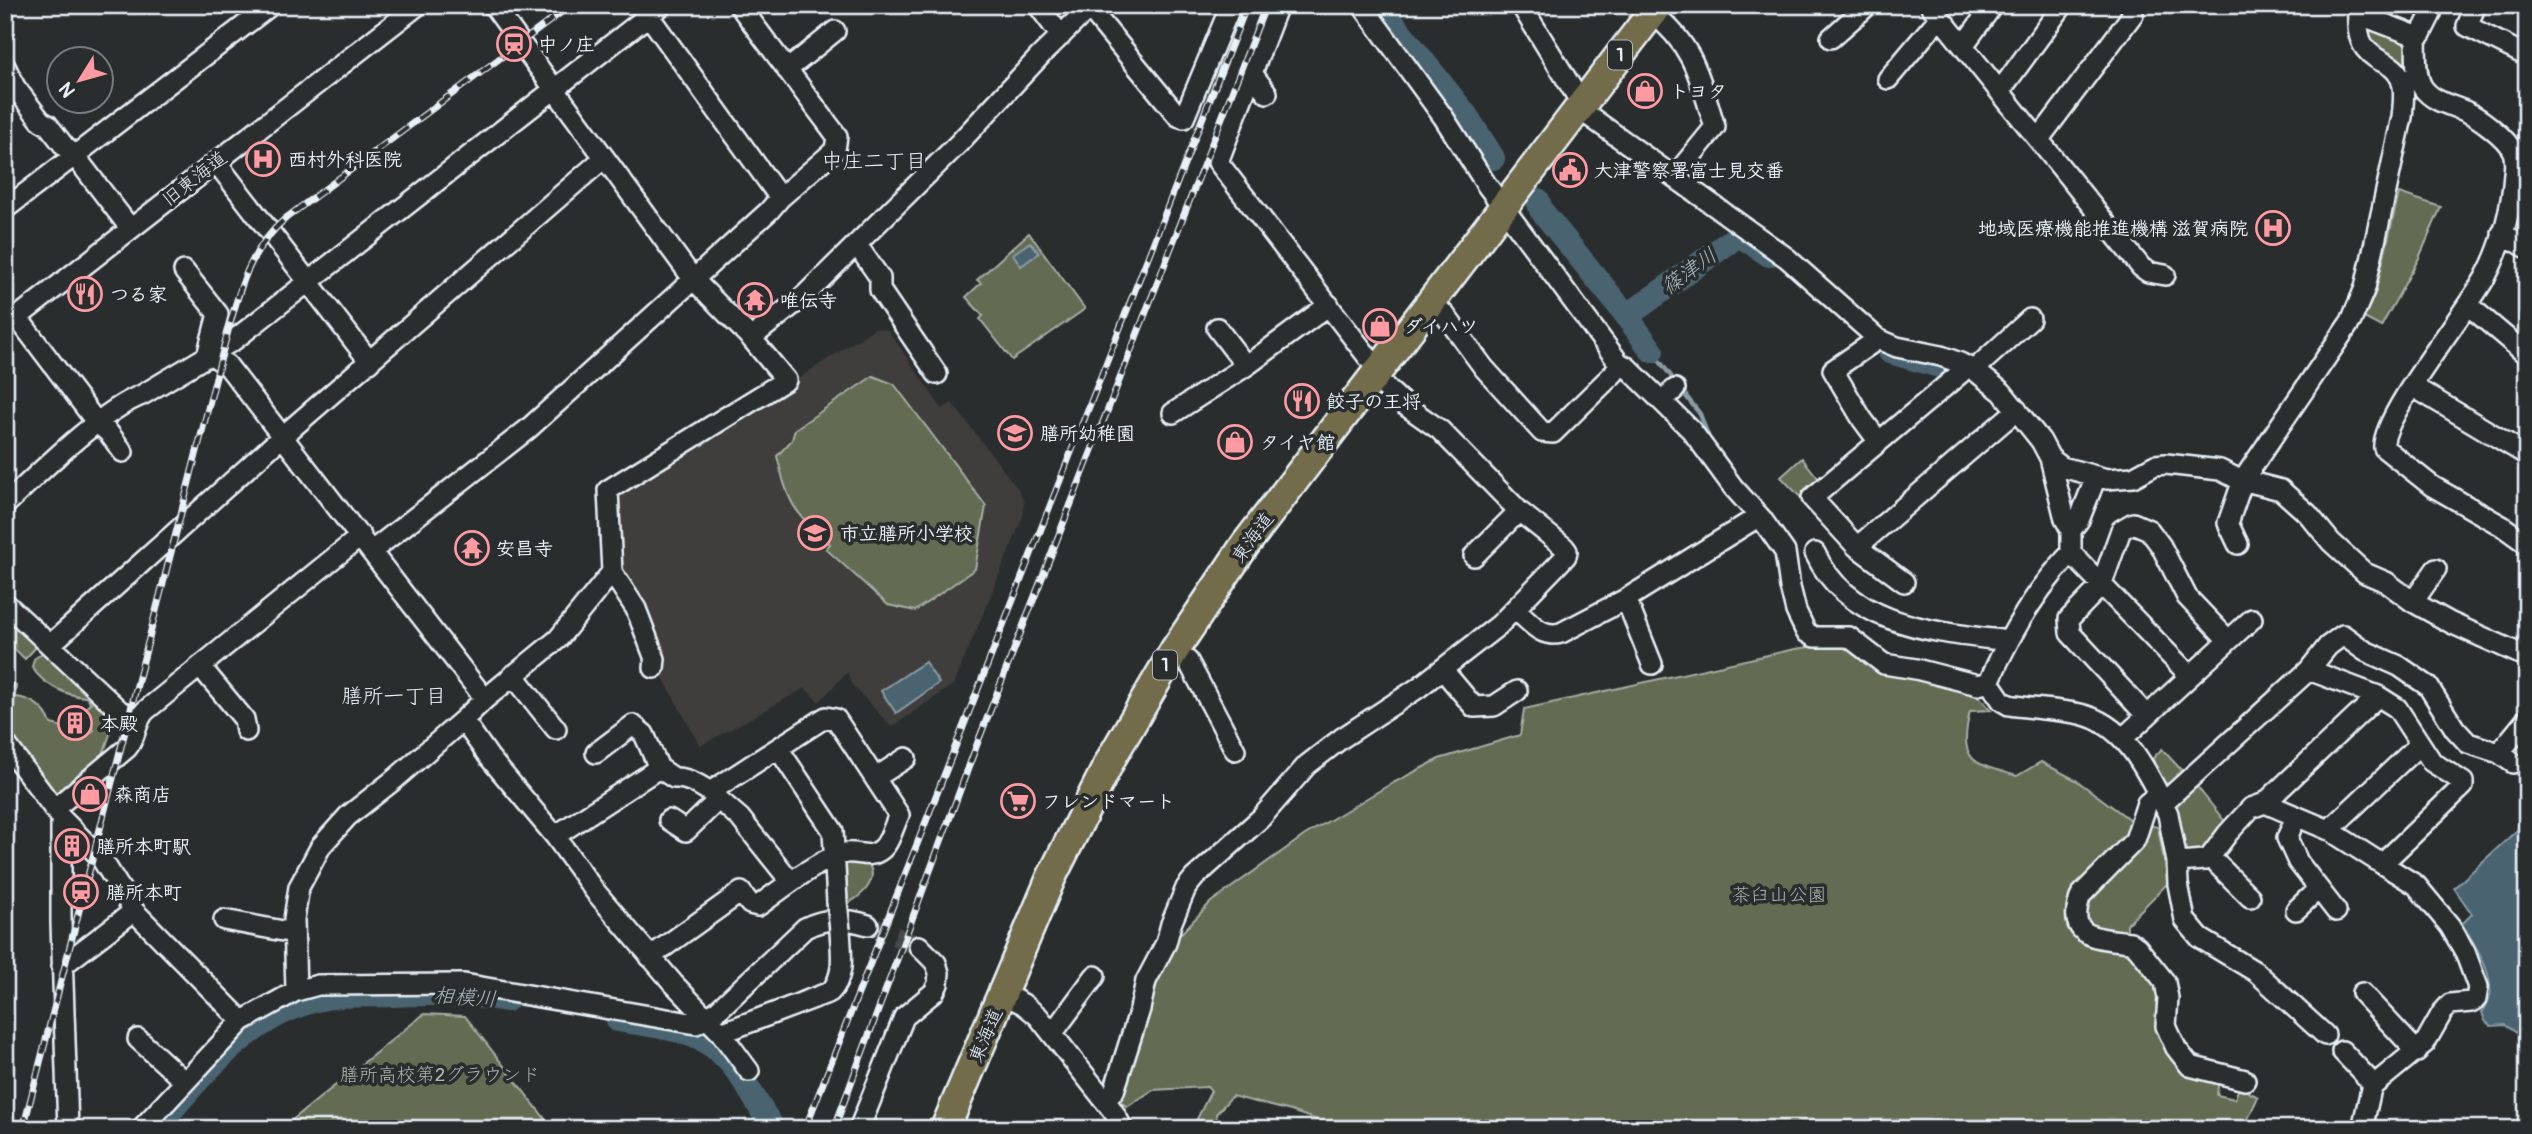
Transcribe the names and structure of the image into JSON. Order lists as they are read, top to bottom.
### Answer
{
  "streets": {
    "highway": ["1", "東海道"],
    "street": ["旧東海道"]
  },
  "districts": ["中庄二丁目", "膳所一丁目"],
  "water": ["篠津川", "相模川"],
  "parks": ["茶臼山公園", "膳所高校第2グラウンド"],
  "places": {
    "station": ["中ノ庄", "膳所本町"],
    "shop": [
      "トヨタ",
      "ダイハツ",
      "タイヤ館",
      "森商店"
    ],
    "hospital": ["西村外科医院", "地域医療機能推進機構 滋賀病院"],
    "public building": ["大津警察署富士見交番"],
    "restaurant": ["つる家", "餃子の王将"],
    "temple": ["唯伝寺", "安昌寺"],
    "school or university": ["膳所幼稚園", "市立膳所小学校"],
    "building": ["本殿", "膳所本町駅"],
    "supermarket": ["フレンドマート"]
  },
  "north": "bottom left"
}
